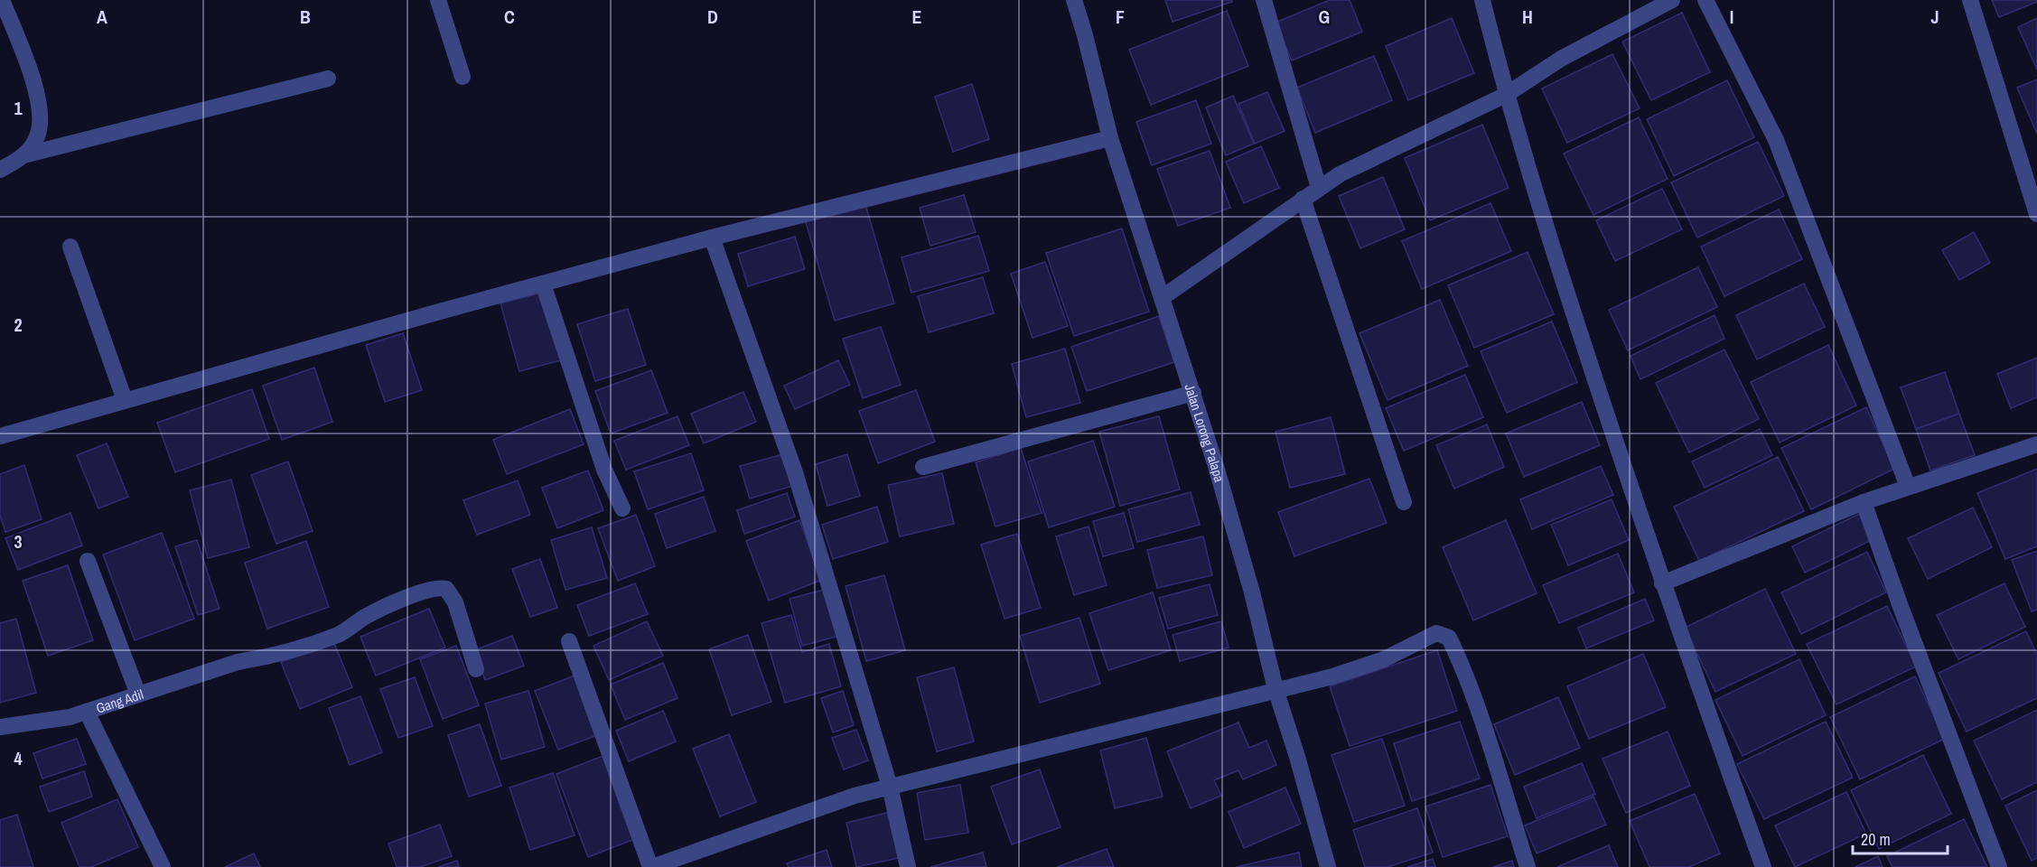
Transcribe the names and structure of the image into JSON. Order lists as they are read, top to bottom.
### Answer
{
  "streets": {
    "street": ["Jalan Lorong Palapa", "Gang Adil"]
  },
  "scale_bar": "20 m",
  "grid": {
    "columns": [
      "A",
      "B",
      "C",
      "D",
      "E",
      "F",
      "G",
      "H",
      "I",
      "J"
    ],
    "rows": [
      "1",
      "2",
      "3",
      "4"
    ]
  }
}
